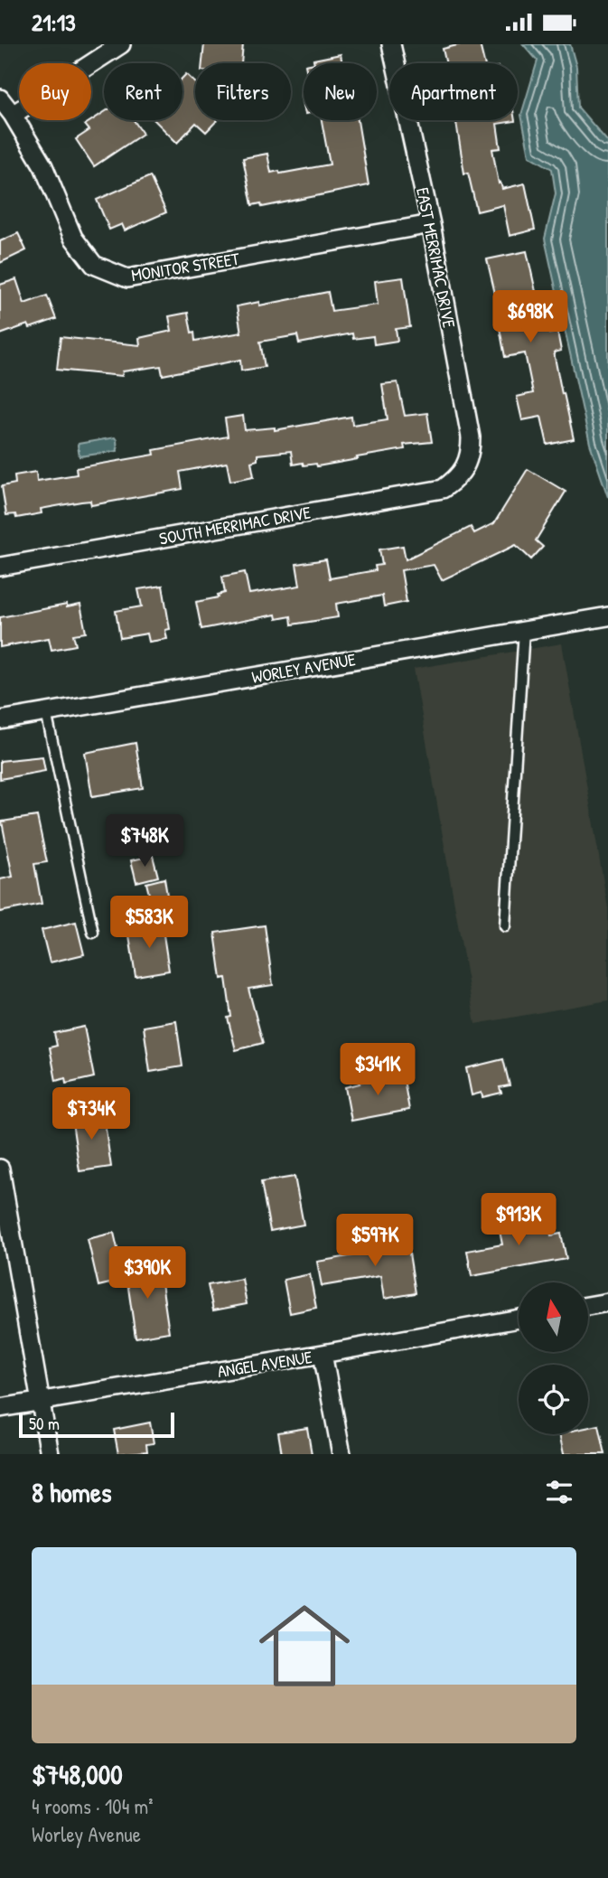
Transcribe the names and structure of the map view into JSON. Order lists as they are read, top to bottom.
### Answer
{
  "streets": {
    "street": [
      "EAST MERRIMAC DRIVE",
      "MONITOR STREET",
      "SOUTH MERRIMAC DRIVE",
      "WORLEY AVENUE",
      "ANGEL AVENUE"
    ]
  },
  "crossings": [
    ["EAST MERRIMAC DRIVE", "MONITOR STREET"],
    ["EAST MERRIMAC DRIVE", "SOUTH MERRIMAC DRIVE"]
  ],
  "scale_bar": "50 m",
  "north": "top",
  "page": {
    "status": "21:13",
    "chip": [
      "Buy",
      "Rent",
      "Filters",
      "New",
      "Apartment"
    ],
    "price": [
      "$698K",
      "$748K",
      "$583K",
      "$341K",
      "$734K",
      "$913K",
      "$597K",
      "$390K"
    ],
    "scale": "50 m",
    "heading": "8 homes",
    "list": [
      {
        "name": "$748,000",
        "note": "4 rooms · 104 m² · Worley Avenue"
      }
    ]
  }
}
